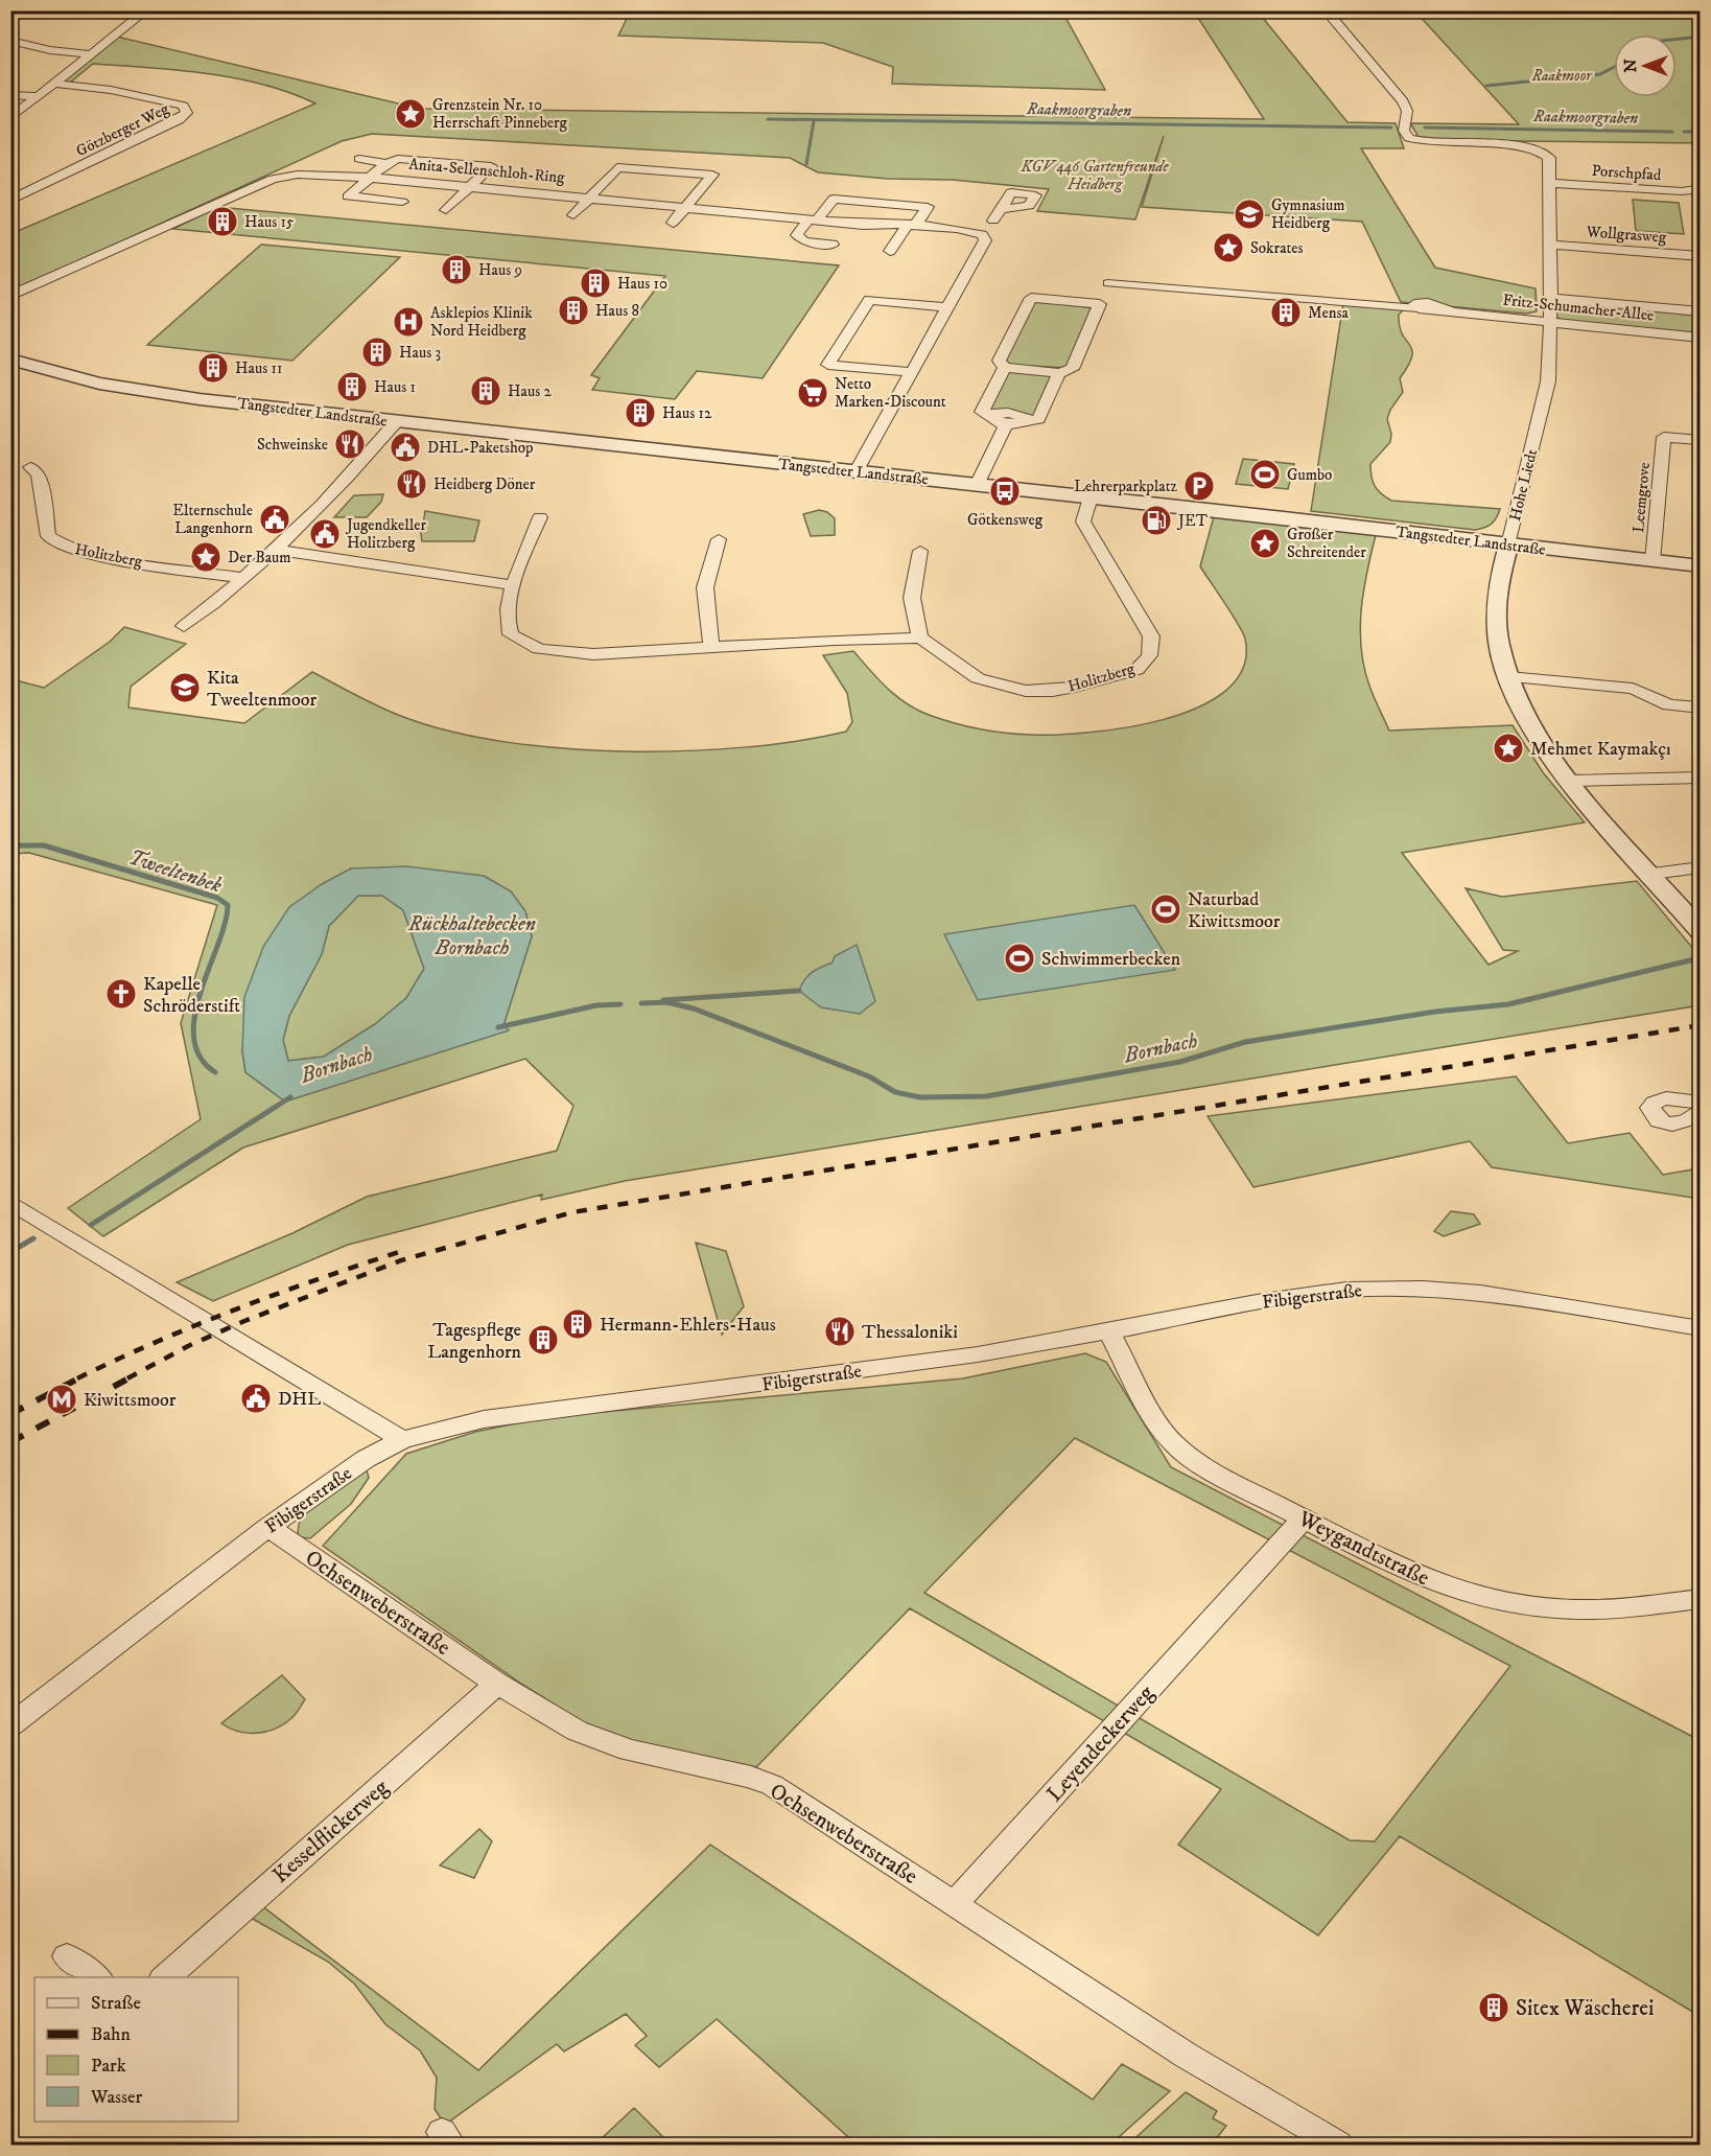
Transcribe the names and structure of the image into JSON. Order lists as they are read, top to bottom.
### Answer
{
  "streets": {
    "street": [
      "Götzberger Weg",
      "Anita-Sellenschloh-Ring",
      "Porschpfad",
      "Wollgrasweg",
      "Fritz-Schumacher-Allee",
      "Tangstedter Landstraße",
      "Hohe Liedt",
      "Leemgrove",
      "Holitzberg",
      "Fibigerstraße",
      "Weygandtstraße",
      "Ochsenweberstraße",
      "Leyendeckerweg",
      "Kesselflickerweg"
    ]
  },
  "crossings": [
    ["Porschpfad", "Hohe Liedt"],
    ["Wollgrasweg", "Hohe Liedt"],
    ["Fritz-Schumacher-Allee", "Hohe Liedt"],
    ["Tangstedter Landstraße", "Hohe Liedt"],
    ["Tangstedter Landstraße", "Leemgrove"],
    ["Tangstedter Landstraße", "Holitzberg"],
    ["Fibigerstraße", "Weygandtstraße"],
    ["Fibigerstraße", "Ochsenweberstraße"],
    ["Weygandtstraße", "Leyendeckerweg"],
    ["Ochsenweberstraße", "Leyendeckerweg"],
    ["Ochsenweberstraße", "Kesselflickerweg"]
  ],
  "water": [
    "Raakmoorgraben",
    "Tweeltenbek",
    "Rückhaltebecken Bornbach",
    "Bornbach"
  ],
  "parks": ["Raakmoor", "KGV 446 Gartenfreunde Heidberg"],
  "places": {
    "place": [
      "Grenzstein Nr. 10 Herrschaft Pinneberg",
      "Sokrates",
      "Großer Schreitender",
      "Der Baum",
      "Mehmet Kaymakçı"
    ],
    "school or university": ["Gymnasium Heidberg", "Kita Tweeltenmoor"],
    "building": [
      "Haus 15",
      "Haus 9",
      "Haus 10",
      "Haus 8",
      "Mensa",
      "Haus 3",
      "Haus 11",
      "Haus 1",
      "Haus 2",
      "Haus 12",
      "Hermann-Ehlers-Haus",
      "Tagespflege Langenhorn",
      "Sitex Wäscherei"
    ],
    "hospital": ["Asklepios Klinik Nord Heidberg"],
    "supermarket": ["Netto Marken-Discount"],
    "restaurant": ["Schweinske", "Heidberg Döner", "Thessaloniki"],
    "public building": [
      "DHL-Paketshop",
      "Elternschule Langenhorn",
      "Jugendkeller Holitzberg",
      "DHL"
    ],
    "sports": ["Gumbo", "Naturbad Kiwittsmoor", "Schwimmerbecken"],
    "parking": ["Lehrerparkplatz"],
    "bus stop": ["Götkensweg"],
    "fuel station": ["JET"],
    "church": ["Kapelle Schröderstift"],
    "metro station": ["Kiwittsmoor"]
  },
  "legend": [
    "Straße",
    "Bahn",
    "Park",
    "Wasser"
  ],
  "north": "left"
}
